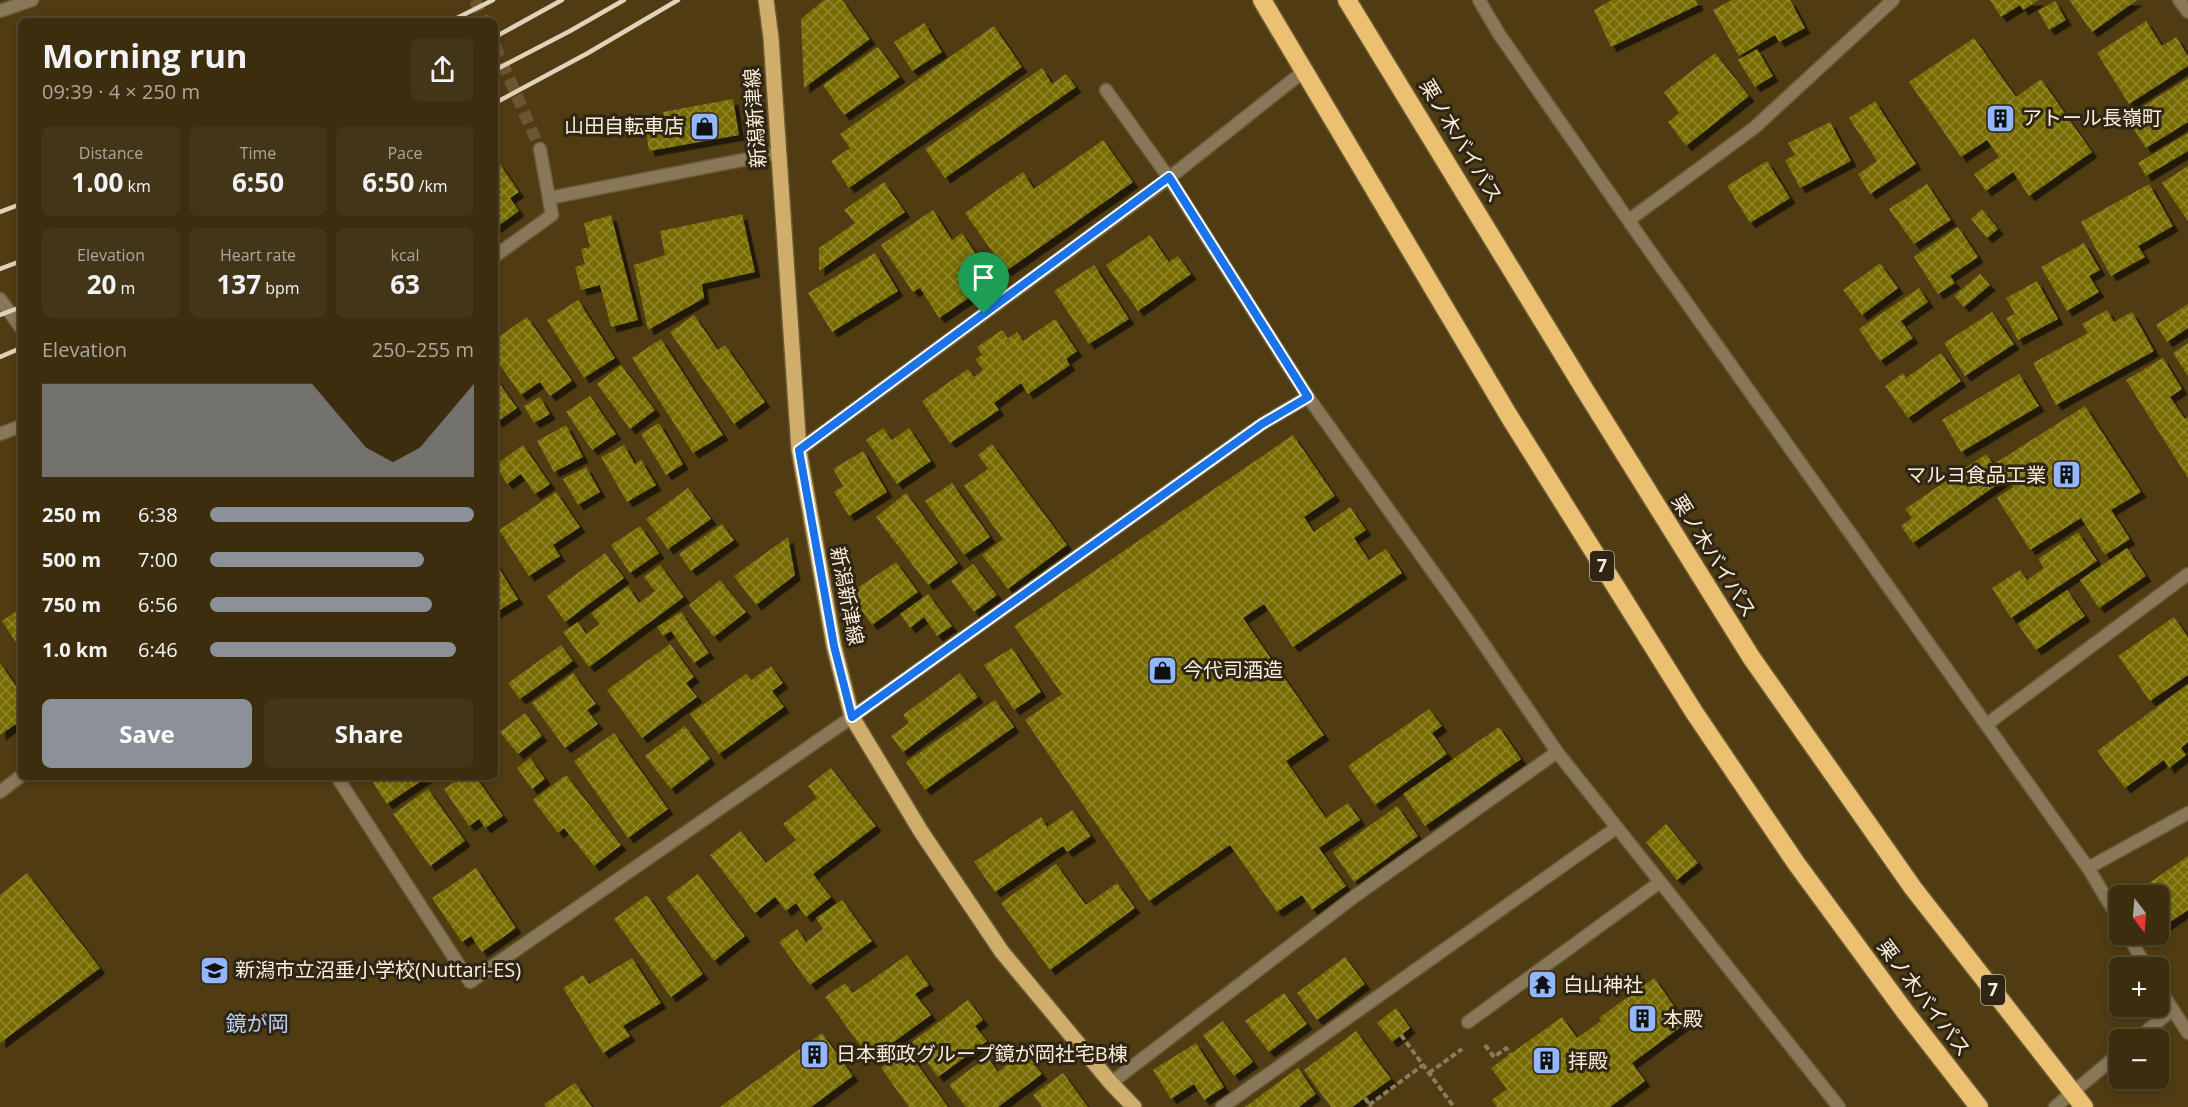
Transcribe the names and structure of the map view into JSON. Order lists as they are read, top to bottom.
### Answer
{
  "streets": {
    "highway": ["栗ノ木バイパス", "7"],
    "main road": ["新潟新津線"]
  },
  "districts": ["鏡が岡"],
  "places": {
    "building": [
      "アトール長嶺町",
      "マルヨ食品工業",
      "本殿",
      "日本郵政グループ鏡が岡社宅B棟",
      "拝殿"
    ],
    "shop": ["山田自転車店", "今代司酒造"],
    "school or university": ["新潟市立沼垂小学校(Nuttari-ES)"],
    "temple": ["白山神社"]
  },
  "north": "bottom",
  "page": {
    "heading": ["Morning run", "09:39 · 4 × 250 m"],
    "stats": [
      ["Distance", "1.00 km"],
      ["Time", "6:50"],
      ["Pace", "6:50 /km"],
      ["Elevation", "20 m"],
      ["Heart rate", "137 bpm"],
      ["kcal", "63"]
    ],
    "chart": ["Elevation", "250–255 m"],
    "list": [
      {
        "name": "250 m",
        "note": "6:38"
      },
      {
        "name": "500 m",
        "note": "7:00"
      },
      {
        "name": "750 m",
        "note": "6:56"
      },
      {
        "name": "1.0 km",
        "note": "6:46"
      }
    ],
    "buttons": ["Save", "Share"],
    "map_buttons": ["+", "−"]
  }
}
